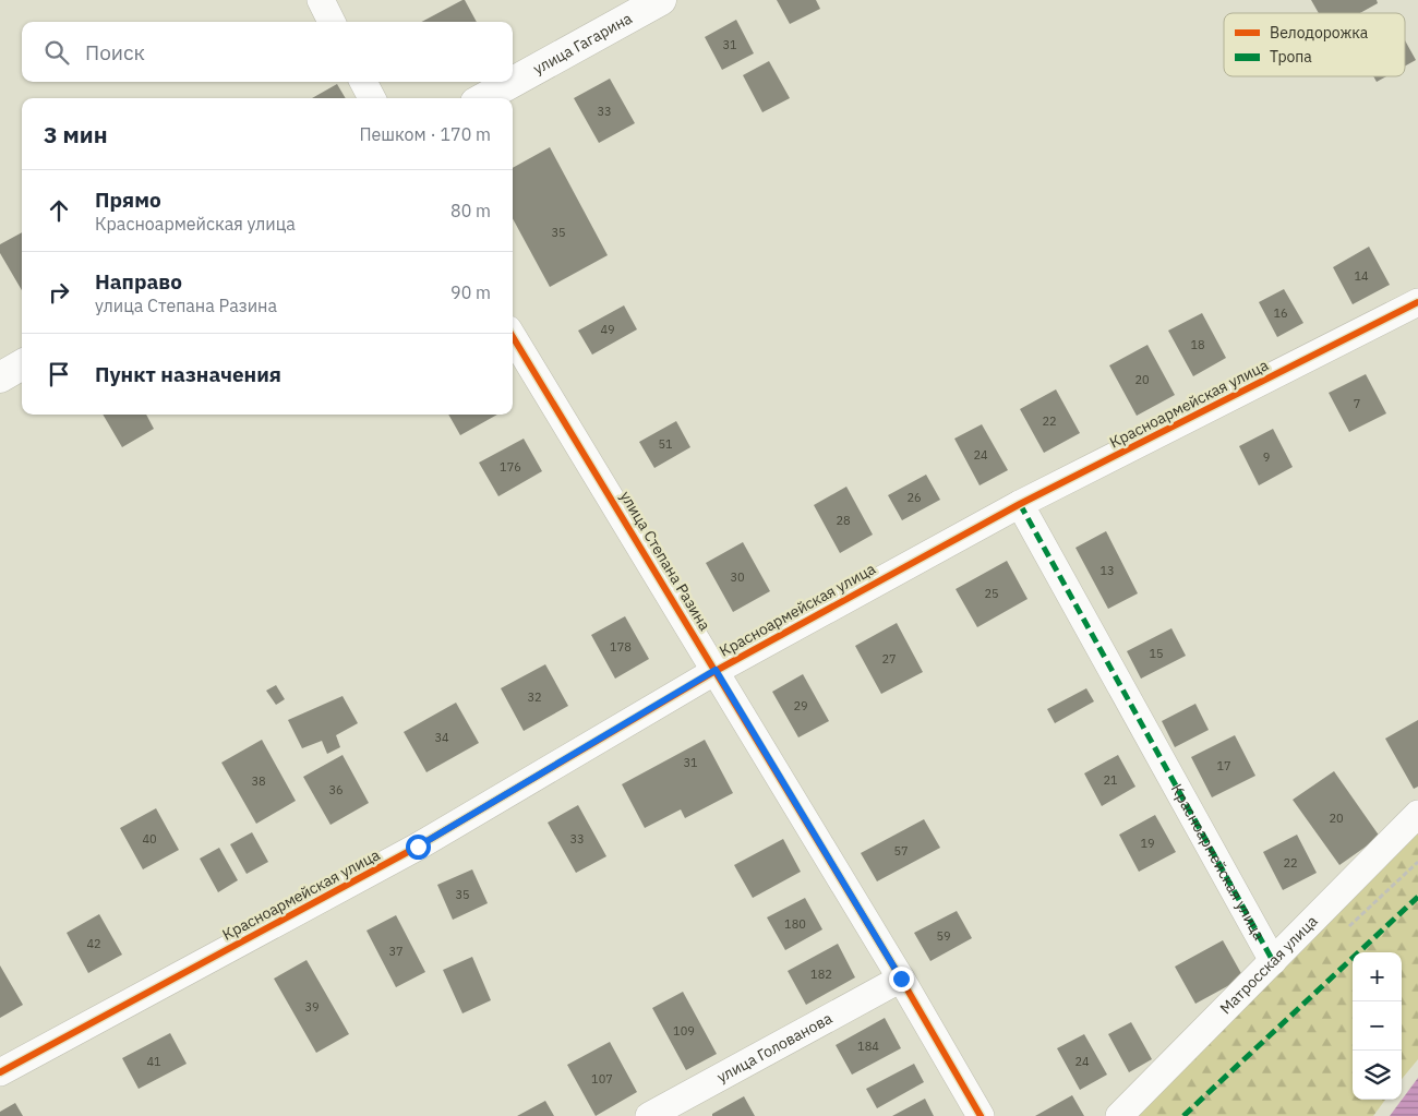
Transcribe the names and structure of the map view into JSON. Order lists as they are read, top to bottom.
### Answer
{
  "streets": {
    "main road": ["улица Гагарина"],
    "street": [
      "Красноармейская улица",
      "улица Степана Разина",
      "Матросская улица",
      "улица Голованова"
    ]
  },
  "crossings": [
    ["Красноармейская улица", "улица Степана Разина"],
    ["Красноармейская улица", "Матросская улица"],
    ["улица Степана Разина", "улица Голованова"]
  ],
  "house_numbers": [
    "31",
    "33",
    "35",
    "14",
    "16",
    "49",
    "18",
    "20",
    "7",
    "22",
    "51",
    "24",
    "9",
    "176",
    "26",
    "28",
    "13",
    "30",
    "25",
    "178",
    "15",
    "27",
    "32",
    "29",
    "34",
    "31",
    "17",
    "21",
    "38",
    "36",
    "20",
    "40",
    "33",
    "19",
    "57",
    "22",
    "35",
    "180",
    "59",
    "42",
    "37",
    "182",
    "39",
    "109",
    "184",
    "41",
    "24",
    "107"
  ],
  "legend": ["Велодорожка", "Тропа"],
  "page": {
    "search": "Поиск",
    "heading": ["3 мин", "Пешком · 170 m"],
    "list": [
      ["Прямо", "Красноармейская улица", "80 m"],
      ["Направо", "улица Степана Разина", "90 m"],
      "Пункт назначения"
    ],
    "map_buttons": ["+", "−"]
  }
}
